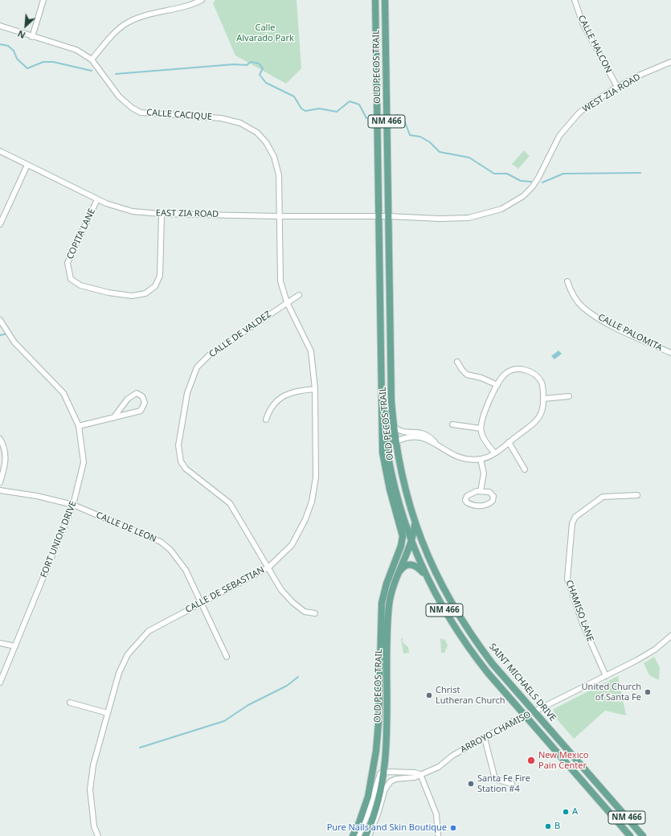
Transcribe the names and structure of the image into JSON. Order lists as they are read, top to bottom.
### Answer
{
  "streets": {
    "main road": ["OLD PECOS TRAIL", "NM 466", "SAINT MICHAELS DRIVE"],
    "street": [
      "CALLE HALCON",
      "WEST ZIA ROAD",
      "CALLE CACIQUE",
      "EAST ZIA ROAD",
      "COPITA LANE",
      "CALLE PALOMITA",
      "CALLE DE VALDEZ",
      "CALLE DE LEON",
      "FORT UNION DRIVE",
      "CALLE DE SEBASTIAN",
      "CHAMISO LANE",
      "ARROYO CHAMISO"
    ]
  },
  "crossings": [
    ["CALLE HALCON", "WEST ZIA ROAD"],
    ["OLD PECOS TRAIL", "WEST ZIA ROAD"],
    ["OLD PECOS TRAIL", "NM 466"],
    ["OLD PECOS TRAIL", "EAST ZIA ROAD"],
    ["OLD PECOS TRAIL", "SAINT MICHAELS DRIVE"],
    ["WEST ZIA ROAD", "EAST ZIA ROAD"],
    ["CALLE CACIQUE", "EAST ZIA ROAD"],
    ["CALLE CACIQUE", "CALLE DE SEBASTIAN"],
    ["NM 466", "ARROYO CHAMISO"],
    ["EAST ZIA ROAD", "COPITA LANE"],
    ["EAST ZIA ROAD", "CALLE DE SEBASTIAN"],
    ["CALLE DE VALDEZ", "CALLE DE SEBASTIAN"],
    ["CALLE DE LEON", "FORT UNION DRIVE"],
    ["CALLE DE LEON", "CALLE DE SEBASTIAN"],
    ["CHAMISO LANE", "ARROYO CHAMISO"],
    ["SAINT MICHAELS DRIVE", "ARROYO CHAMISO"]
  ],
  "parks": ["Calle Alvarado Park"],
  "places": [
    "United Church of Santa Fe",
    "Christ Lutheran Church",
    "New Mexico Pain Center",
    "Santa Fe Fire Station #4",
    "A",
    "B",
    "Pure Nails and Skin Boutique"
  ],
  "north": "bottom left"
}
